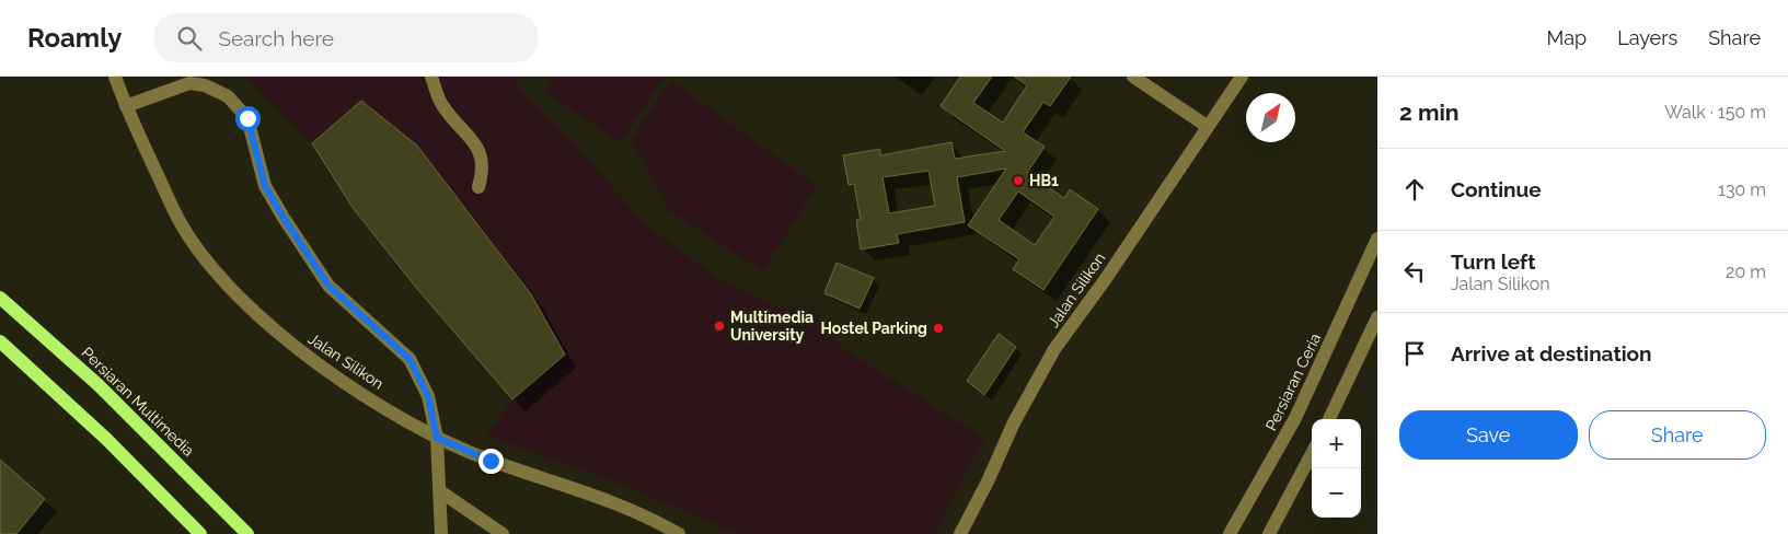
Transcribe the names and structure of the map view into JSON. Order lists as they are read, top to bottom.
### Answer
{
  "streets": {
    "main road": ["Persiaran Multimedia"],
    "street": ["Jalan Silikon", "Persiaran Ceria"]
  },
  "places": ["HB1", "Multimedia University", "Hostel Parking"],
  "north": "top right",
  "page": {
    "header": "Roamly",
    "search": "Search here",
    "nav": ["Map", "Layers", "Share"],
    "heading": ["2 min", "Walk · 150 m"],
    "list": [
      ["Continue", "130 m"],
      ["Turn left", "Jalan Silikon", "20 m"],
      "Arrive at destination"
    ],
    "buttons": ["Save", "Share"],
    "map_buttons": ["+", "−"]
  }
}
